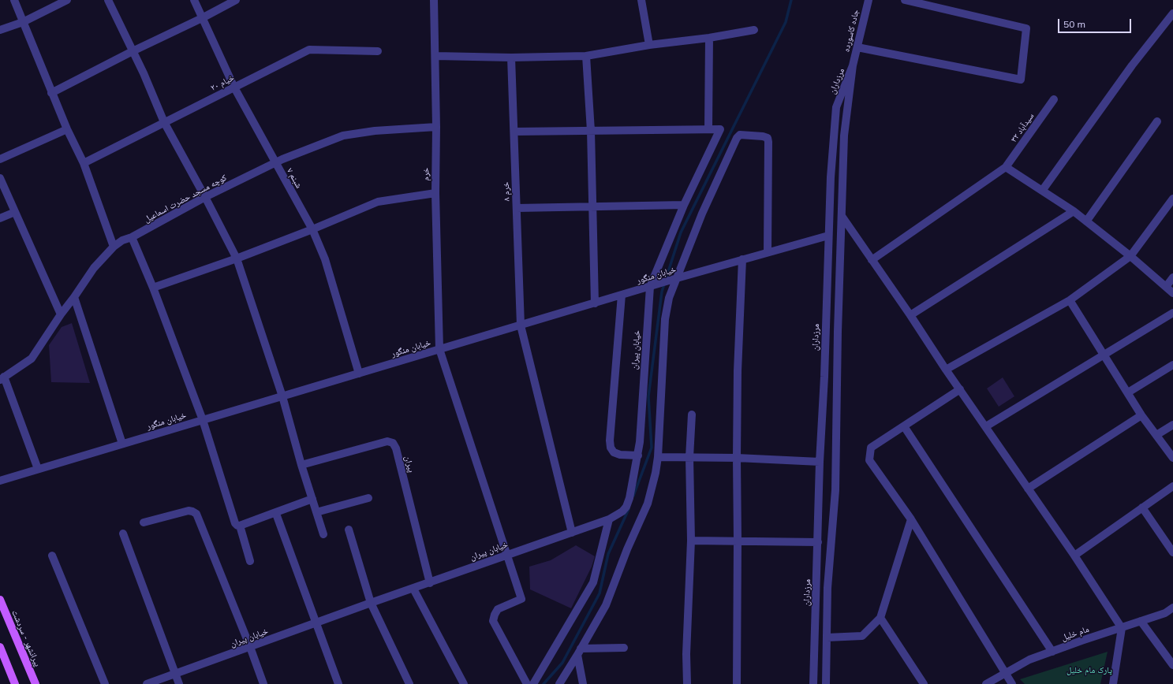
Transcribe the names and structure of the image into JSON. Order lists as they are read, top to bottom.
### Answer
{
  "streets": {
    "main road": ["پیرانشهر - سردشت"],
    "street": [
      "جاده کاسورده",
      "مرزداران",
      "خیام ۲۰",
      "سیدآباد ۳۲",
      "خرم",
      "شبنم ۷",
      "خرم ۸",
      "کوچه مسجد حضرت اسماعیل",
      "خیابان منگور",
      "خیابان پیران",
      "پیران",
      "مام خلیل"
    ]
  },
  "crossings": [
    ["جاده کاسورده", "مرزداران"],
    ["مرزداران", "خیابان منگور"],
    ["خیام ۲۰", "شبنم ۷"],
    ["خرم", "کوچه مسجد حضرت اسماعیل"],
    ["خرم", "خیابان منگور"],
    ["خرم", "خیابان پیران"],
    ["شبنم ۷", "کوچه مسجد حضرت اسماعیل"],
    ["شبنم ۷", "خیابان منگور"],
    ["خرم ۸", "خیابان منگور"],
    ["خرم ۸", "خیابان پیران"],
    ["خیابان منگور", "خیابان پیران"],
    ["خیابان پیران", "پیران"]
  ],
  "parks": ["پارک مام خلیل"],
  "scale_bar": "50 m"
}
